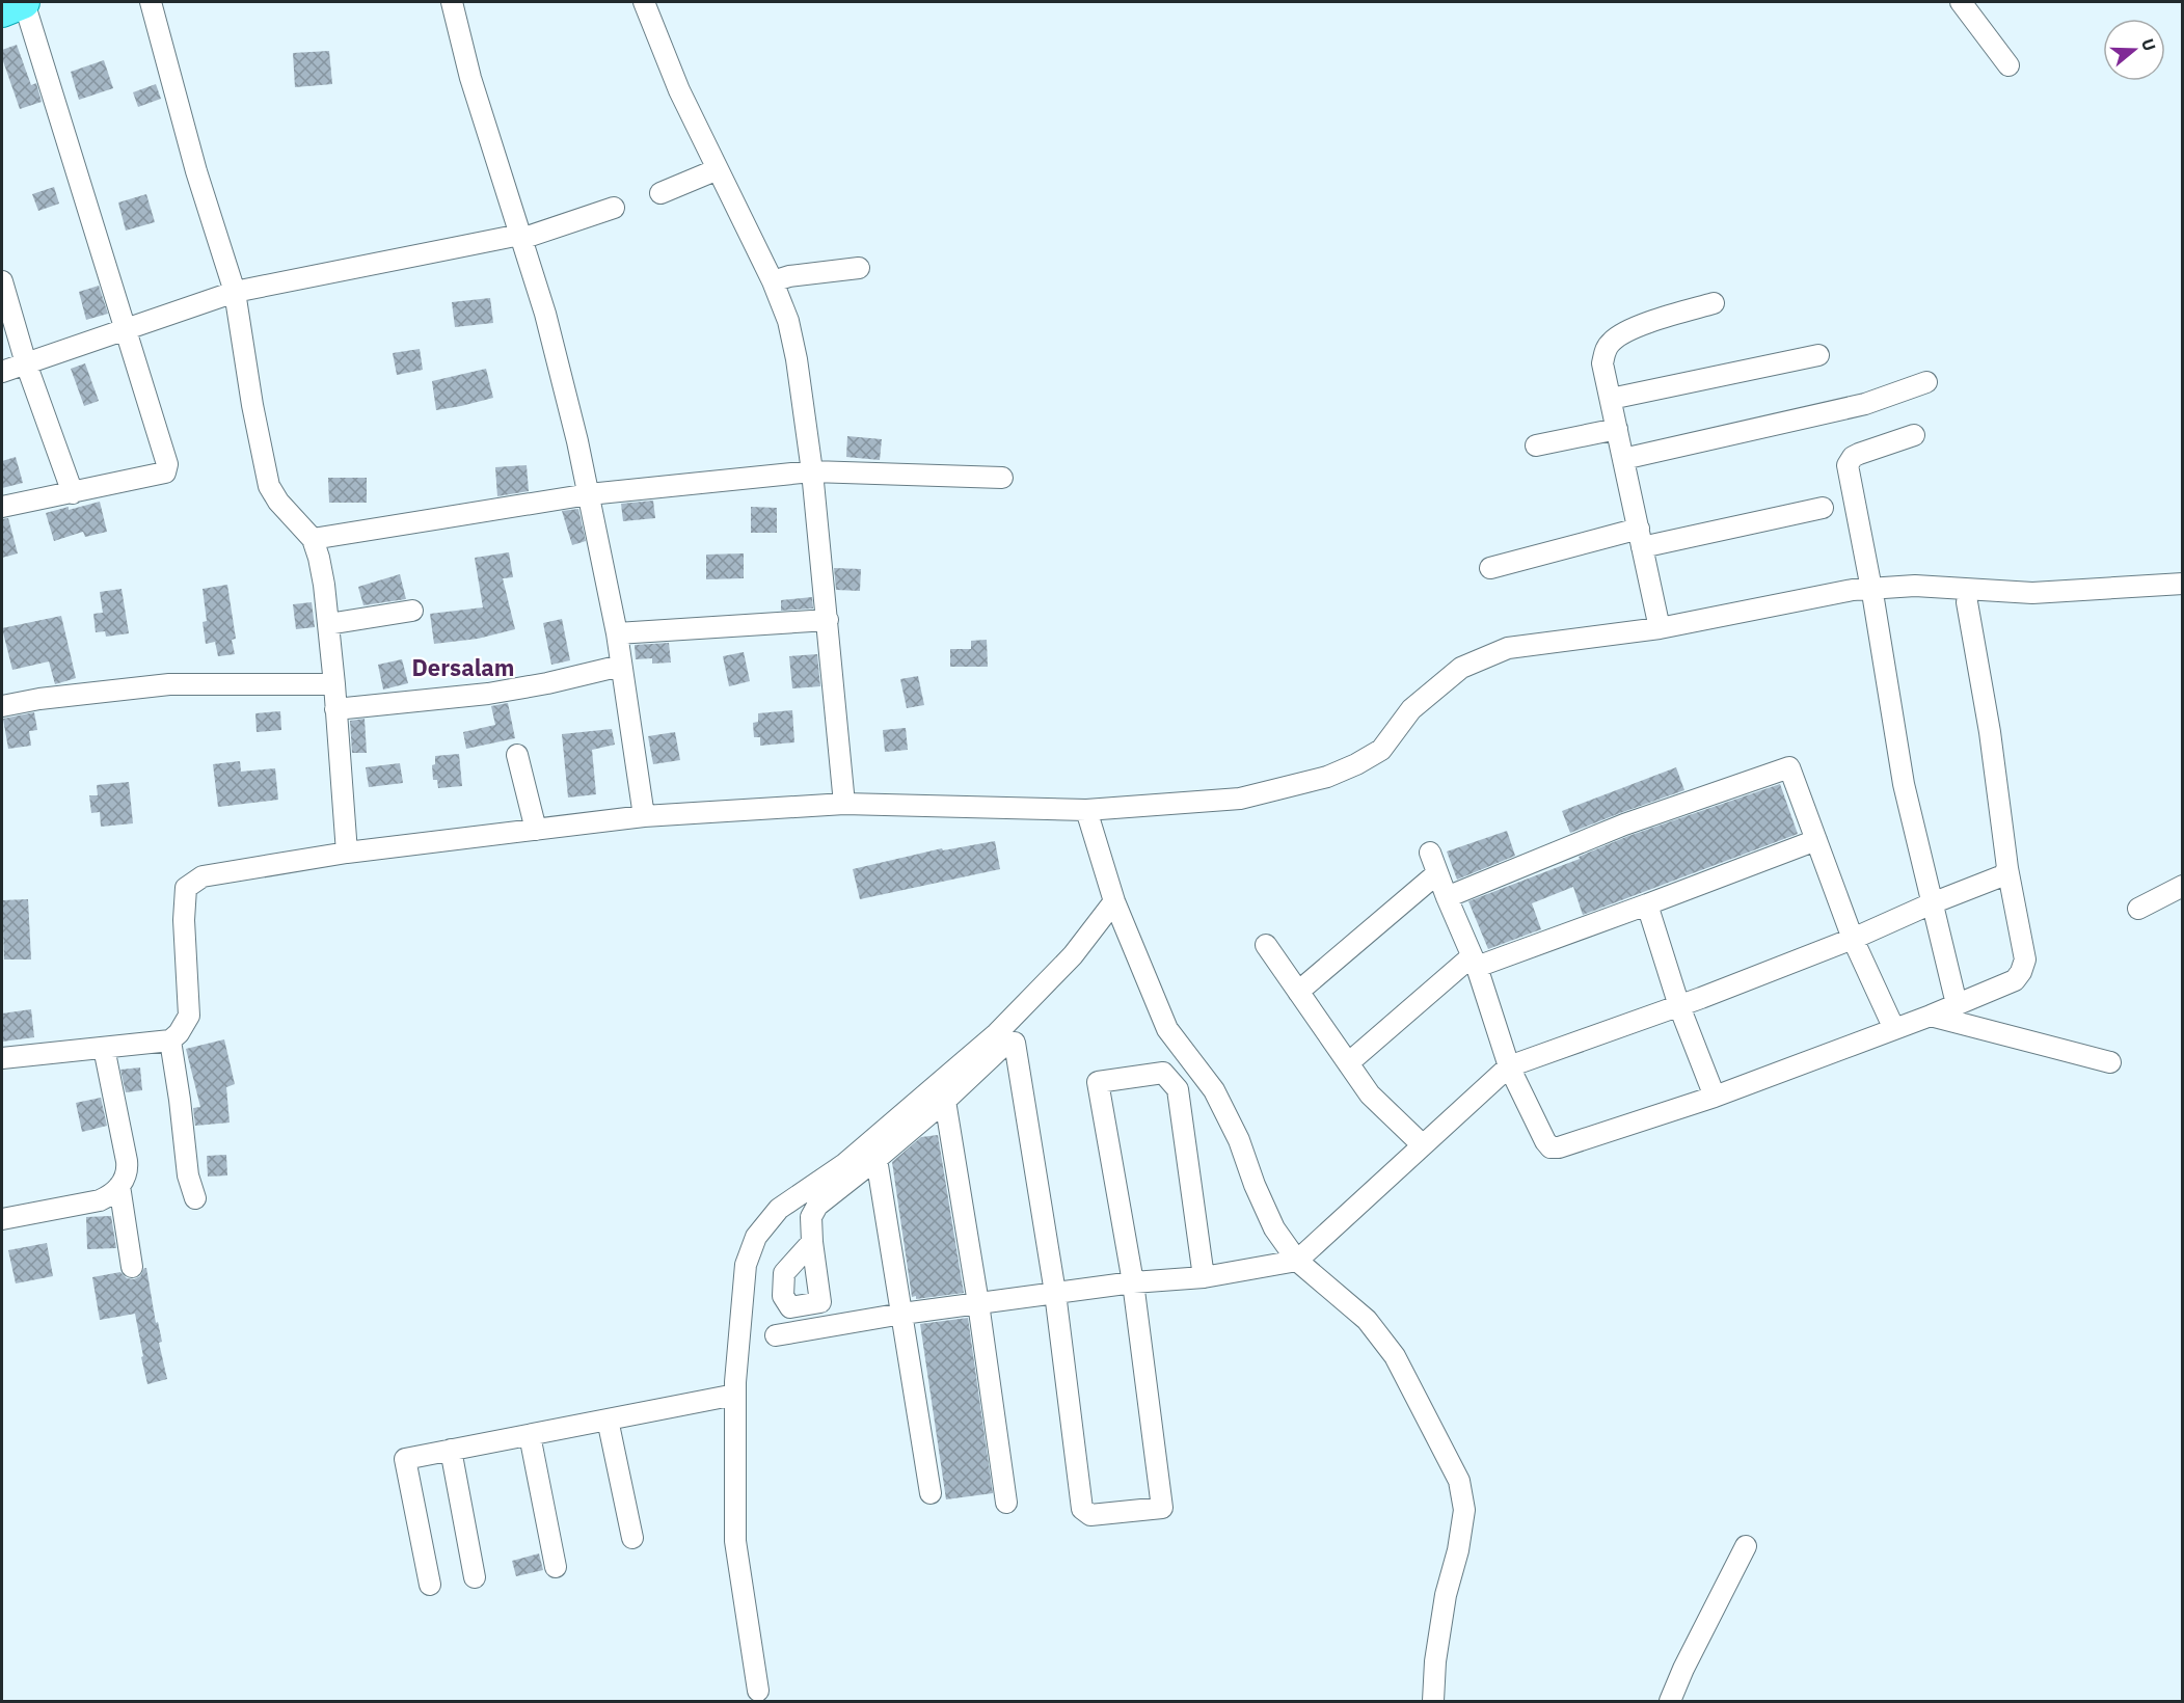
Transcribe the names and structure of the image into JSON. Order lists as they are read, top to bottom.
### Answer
{
  "districts": ["Dersalam"],
  "north": "right"
}
